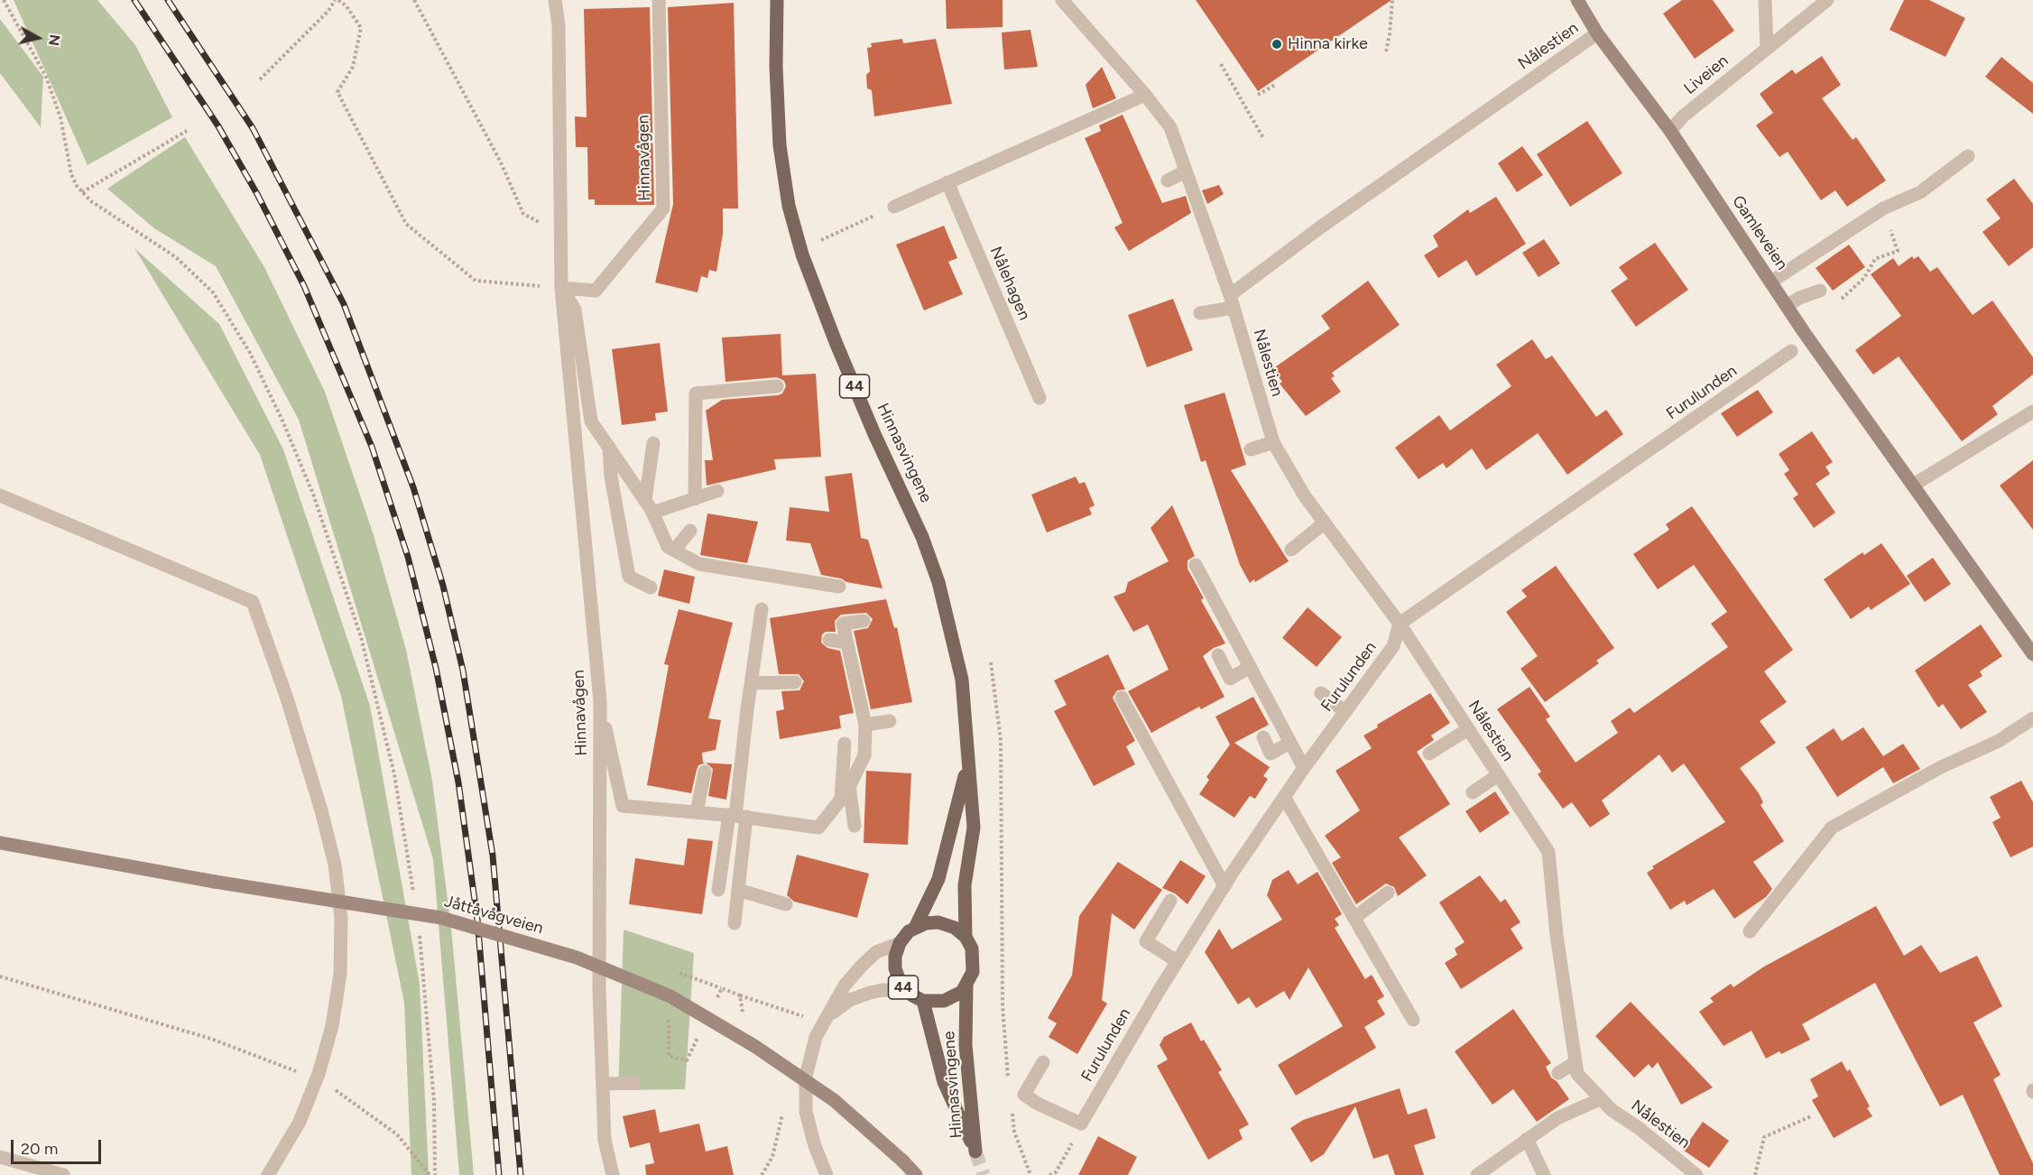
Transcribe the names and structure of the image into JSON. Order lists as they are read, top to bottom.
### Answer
{
  "streets": {
    "main road": ["44", "Hinnasvingene"],
    "street": [
      "Nålestien",
      "Liveien",
      "Hinnavågen",
      "Gamleveien",
      "Nålehagen",
      "Furulunden",
      "Jåttåvågveien"
    ]
  },
  "crossings": [
    ["Nålestien", "Gamleveien"],
    ["Nålestien", "Furulunden"],
    ["Liveien", "Gamleveien"],
    ["44", "Hinnasvingene"]
  ],
  "places": ["Hinna kirke"],
  "scale_bar": "20 m",
  "north": "right"
}
